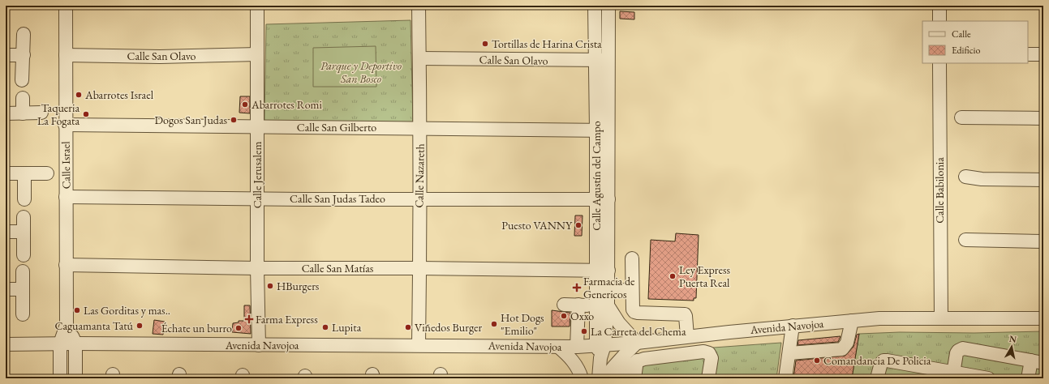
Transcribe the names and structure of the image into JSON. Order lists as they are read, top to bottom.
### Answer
{
  "streets": {
    "street": [
      "Calle San Olavo",
      "Calle San Gilberto",
      "Calle Israel",
      "Calle Jerusalem",
      "Calle Nazareth",
      "Calle Agustín del Campo",
      "Calle Babilonia",
      "Calle San Judas Tadeo",
      "Calle San Matías",
      "Avenida Navojoa"
    ]
  },
  "crossings": [
    ["Calle San Olavo", "Calle Israel"],
    ["Calle San Olavo", "Calle Jerusalem"],
    ["Calle San Olavo", "Calle Nazareth"],
    ["Calle San Olavo", "Calle Agustín del Campo"],
    ["Calle San Gilberto", "Calle Israel"],
    ["Calle San Gilberto", "Calle Jerusalem"],
    ["Calle San Gilberto", "Calle Nazareth"],
    ["Calle San Gilberto", "Calle Agustín del Campo"],
    ["Calle Israel", "Calle San Judas Tadeo"],
    ["Calle Israel", "Calle San Matías"],
    ["Calle Israel", "Avenida Navojoa"],
    ["Calle Jerusalem", "Calle San Judas Tadeo"],
    ["Calle Jerusalem", "Calle San Matías"],
    ["Calle Jerusalem", "Avenida Navojoa"],
    ["Calle Nazareth", "Calle San Judas Tadeo"],
    ["Calle Nazareth", "Calle San Matías"],
    ["Calle Nazareth", "Avenida Navojoa"],
    ["Calle Agustín del Campo", "Calle San Judas Tadeo"],
    ["Calle Agustín del Campo", "Calle San Matías"],
    ["Calle Agustín del Campo", "Avenida Navojoa"],
    ["Calle Babilonia", "Avenida Navojoa"]
  ],
  "parks": ["Parque y Deportivo San Bosco"],
  "places": {
    "other": [
      "Tortillas de Harina Crista",
      "Abarrotes Israel",
      "Abarrotes Romi",
      "Taqueria La Fogata",
      "Dogos San Judas",
      "Puesto VANNY",
      "Ley Express Puerta Real",
      "HBurgers",
      "Las Gorditas y mas..",
      "Oxxo",
      "Hot Dogs \"Emilio\"",
      "Caguamanta Tatú",
      "Lupita",
      "Viñedos Burger",
      "Échate un burro",
      "La Carreta del Chema",
      "Comandancia De Policia"
    ],
    "health": ["Farmacia de Genericos", "Farma Express"]
  },
  "legend": ["Calle", "Edificio"],
  "north": "top"
}
